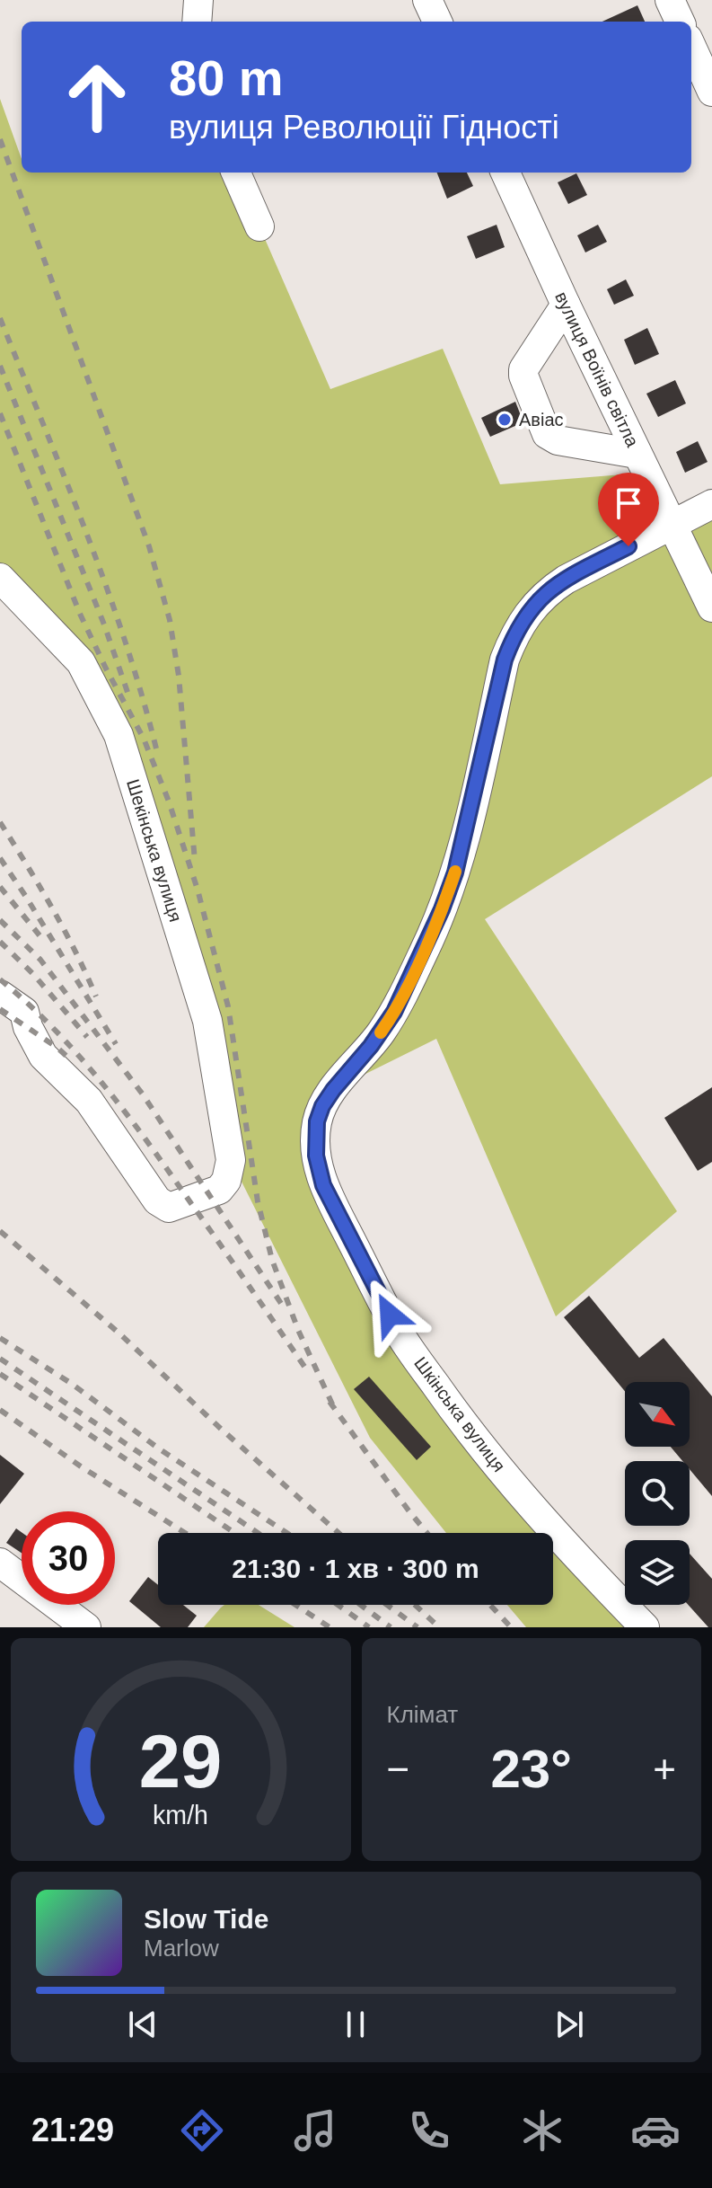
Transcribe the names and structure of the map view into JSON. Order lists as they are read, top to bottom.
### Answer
{
  "streets": {
    "street": ["вулиця Воїнів світла", "Шекінська вулиця", "Шкінська вулиця"]
  },
  "crossings": [
    ["вулиця Воїнів світла", "Шкінська вулиця"]
  ],
  "places": ["Авіас"],
  "north": "bottom right",
  "page": {
    "turn": ["80 m", "вулиця Революції Гідності"],
    "limit": "30",
    "trip": "21:30 · 1 хв · 300 m",
    "tile": "Клімат",
    "heat": ["−", "23°", "+"],
    "song": ["Slow Tide", "Marlow"],
    "tabs": "21:29",
    "gauge": ["29", "km/h"]
  }
}
